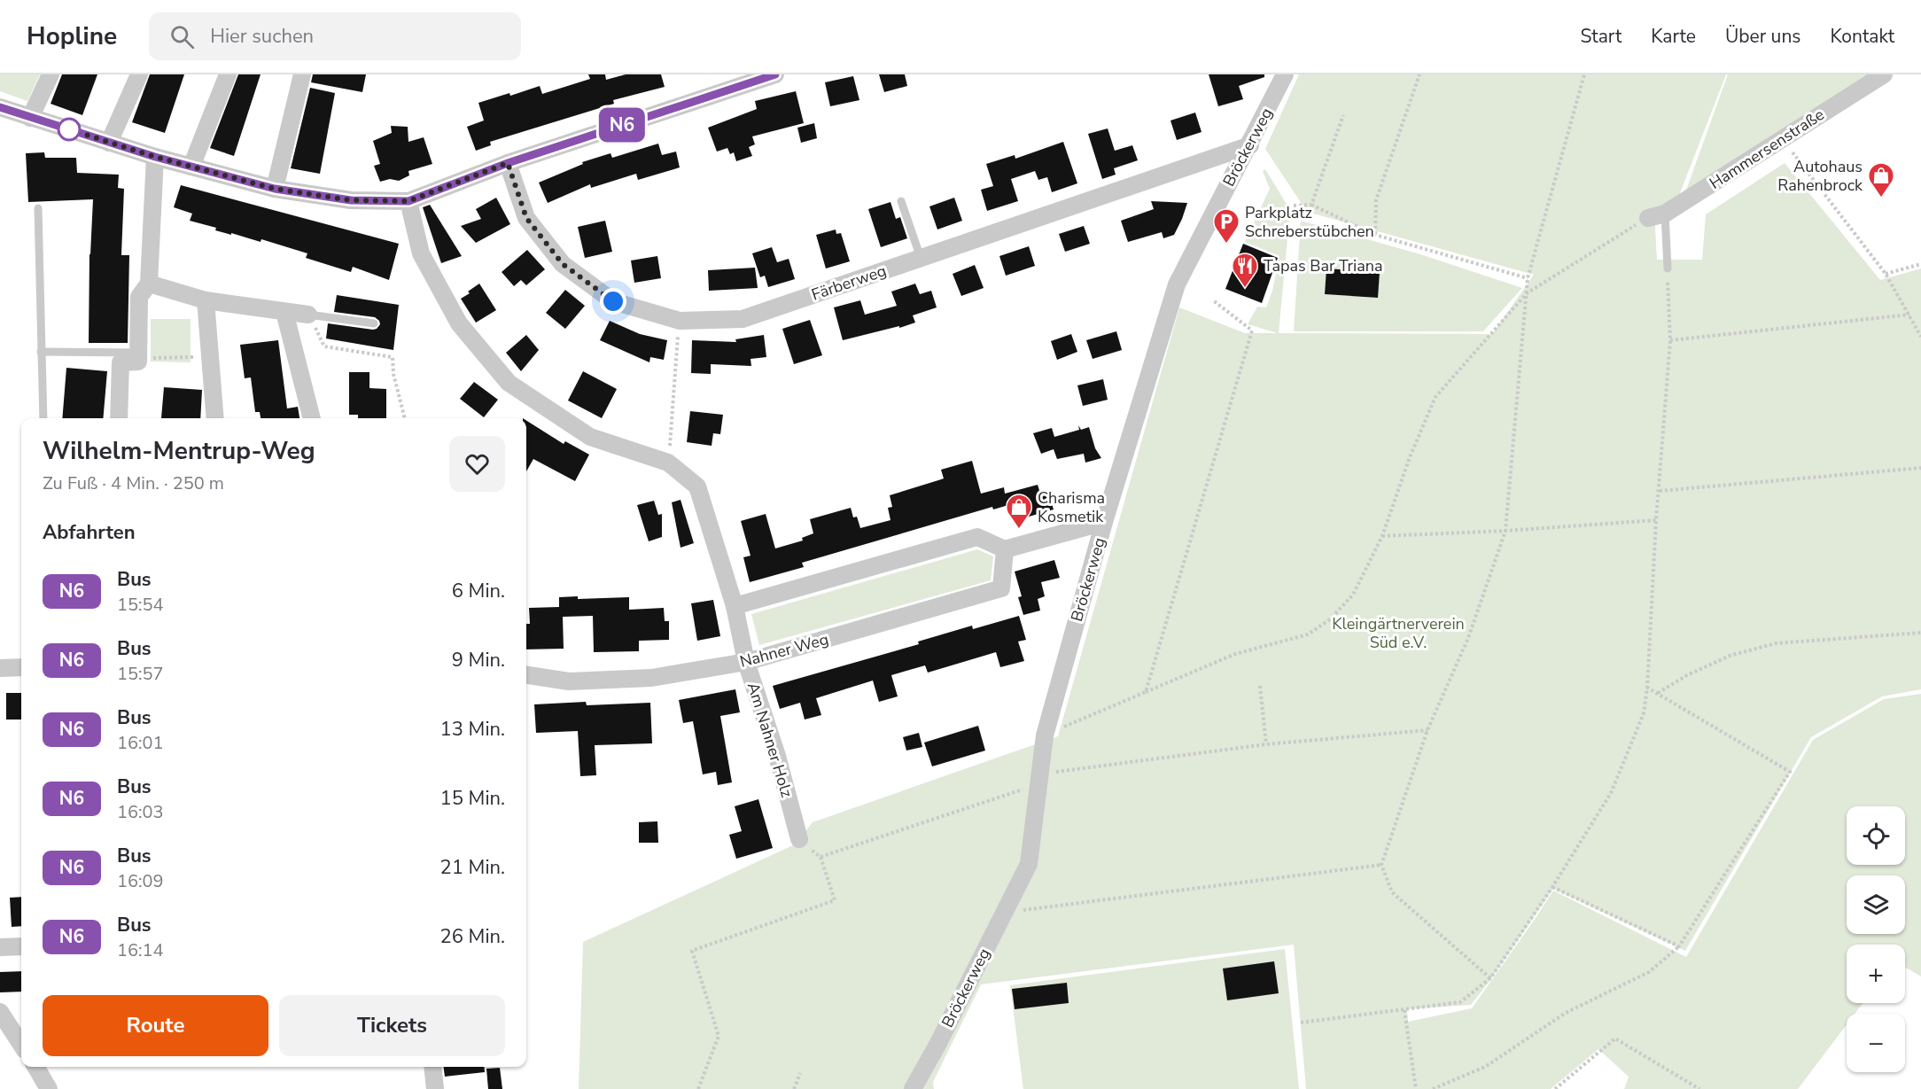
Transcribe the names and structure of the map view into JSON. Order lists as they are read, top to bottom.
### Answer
{
  "streets": {
    "street": [
      "Bröckerweg",
      "Hammersenstraße",
      "Färberweg",
      "Nahner Weg",
      "Am Nahner Holz"
    ]
  },
  "crossings": [
    ["Bröckerweg", "Färberweg"],
    ["Nahner Weg", "Am Nahner Holz"]
  ],
  "parks": ["Kleingärtnerverein Süd e.V."],
  "places": {
    "shop": ["Autohaus Rahenbrock", "Charisma Kosmetik"],
    "parking": ["Parkplatz Schreberstübchen"],
    "restaurant": ["Tapas Bar Triana"]
  },
  "lines": ["bus line N6"],
  "page": {
    "header": "Hopline",
    "search": "Hier suchen",
    "nav": [
      "Start",
      "Karte",
      "Über uns",
      "Kontakt"
    ],
    "on_map": "N6",
    "heading": [
      ["Wilhelm-Mentrup-Weg", "Zu Fuß · 4 Min. · 250 m"],
      "Abfahrten"
    ],
    "list": [
      {
        "mark": "N6",
        "name": "Bus",
        "note": "15:54",
        "value": "6 Min."
      },
      {
        "mark": "N6",
        "name": "Bus",
        "note": "15:57",
        "value": "9 Min."
      },
      {
        "mark": "N6",
        "name": "Bus",
        "note": "16:01",
        "value": "13 Min."
      },
      {
        "mark": "N6",
        "name": "Bus",
        "note": "16:03",
        "value": "15 Min."
      },
      {
        "mark": "N6",
        "name": "Bus",
        "note": "16:09",
        "value": "21 Min."
      },
      {
        "mark": "N6",
        "name": "Bus",
        "note": "16:14",
        "value": "26 Min."
      }
    ],
    "map_buttons": ["+", "−"],
    "buttons": ["Route", "Tickets"]
  }
}
